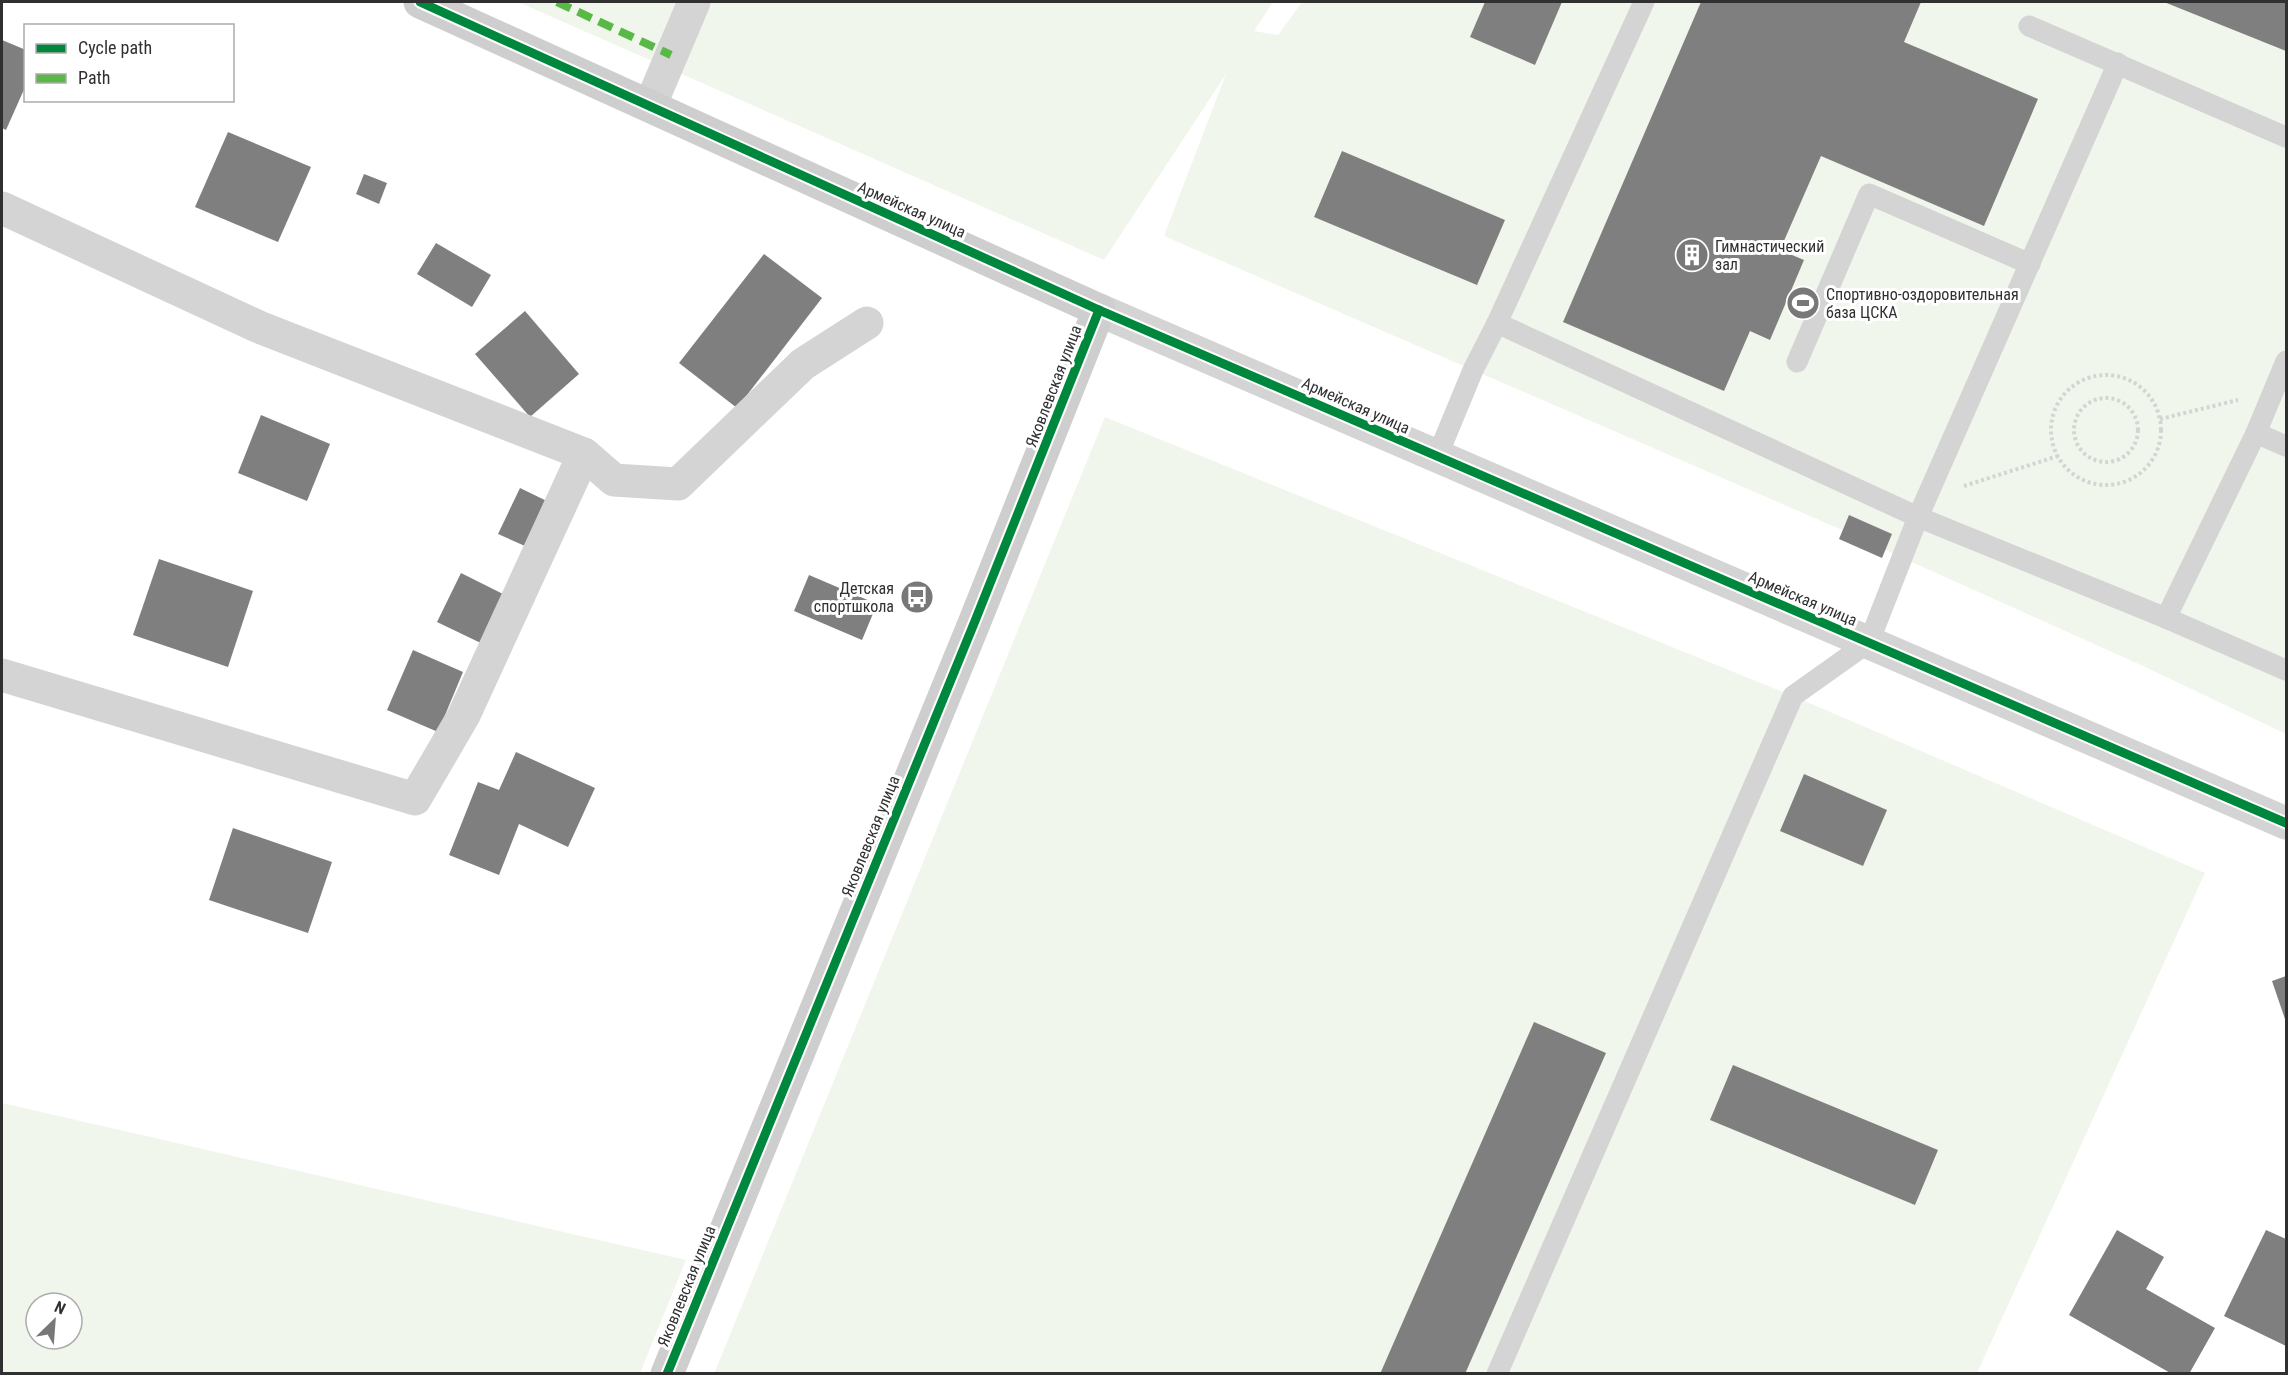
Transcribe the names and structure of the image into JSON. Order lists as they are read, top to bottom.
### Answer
{
  "streets": {
    "street": ["Армейская улица", "Яковлевская улица"]
  },
  "crossings": [
    ["Армейская улица", "Яковлевская улица"]
  ],
  "places": {
    "building": ["Гимнастический зал"],
    "sports": ["Спортивно-оздоровительная база ЦСКА"],
    "bus stop": ["Детская спортшкола"]
  },
  "legend": ["Cycle path", "Path"],
  "north": "top right"
}
